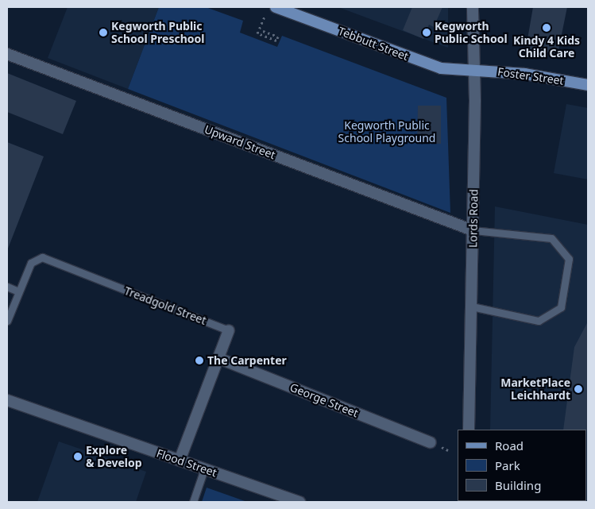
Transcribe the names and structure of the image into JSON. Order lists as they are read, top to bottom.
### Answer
{
  "streets": {
    "main road": ["Tebbutt Street", "Foster Street"],
    "street": [
      "Upward Street",
      "Lords Road",
      "Treadgold Street",
      "George Street",
      "Flood Street"
    ]
  },
  "crossings": [
    ["Tebbutt Street", "Foster Street"],
    ["Tebbutt Street", "Lords Road"],
    ["Foster Street", "Lords Road"],
    ["Upward Street", "Lords Road"],
    ["Treadgold Street", "George Street"],
    ["Treadgold Street", "Flood Street"]
  ],
  "parks": ["Kegworth Public School Playground"],
  "places": [
    "Kindy 4 Kids Child Care",
    "Kegworth Public School Preschool",
    "Kegworth Public School",
    "The Carpenter",
    "MarketPlace Leichhardt",
    "Explore & Develop"
  ],
  "legend": ["Road", "Park", "Building"]
}
